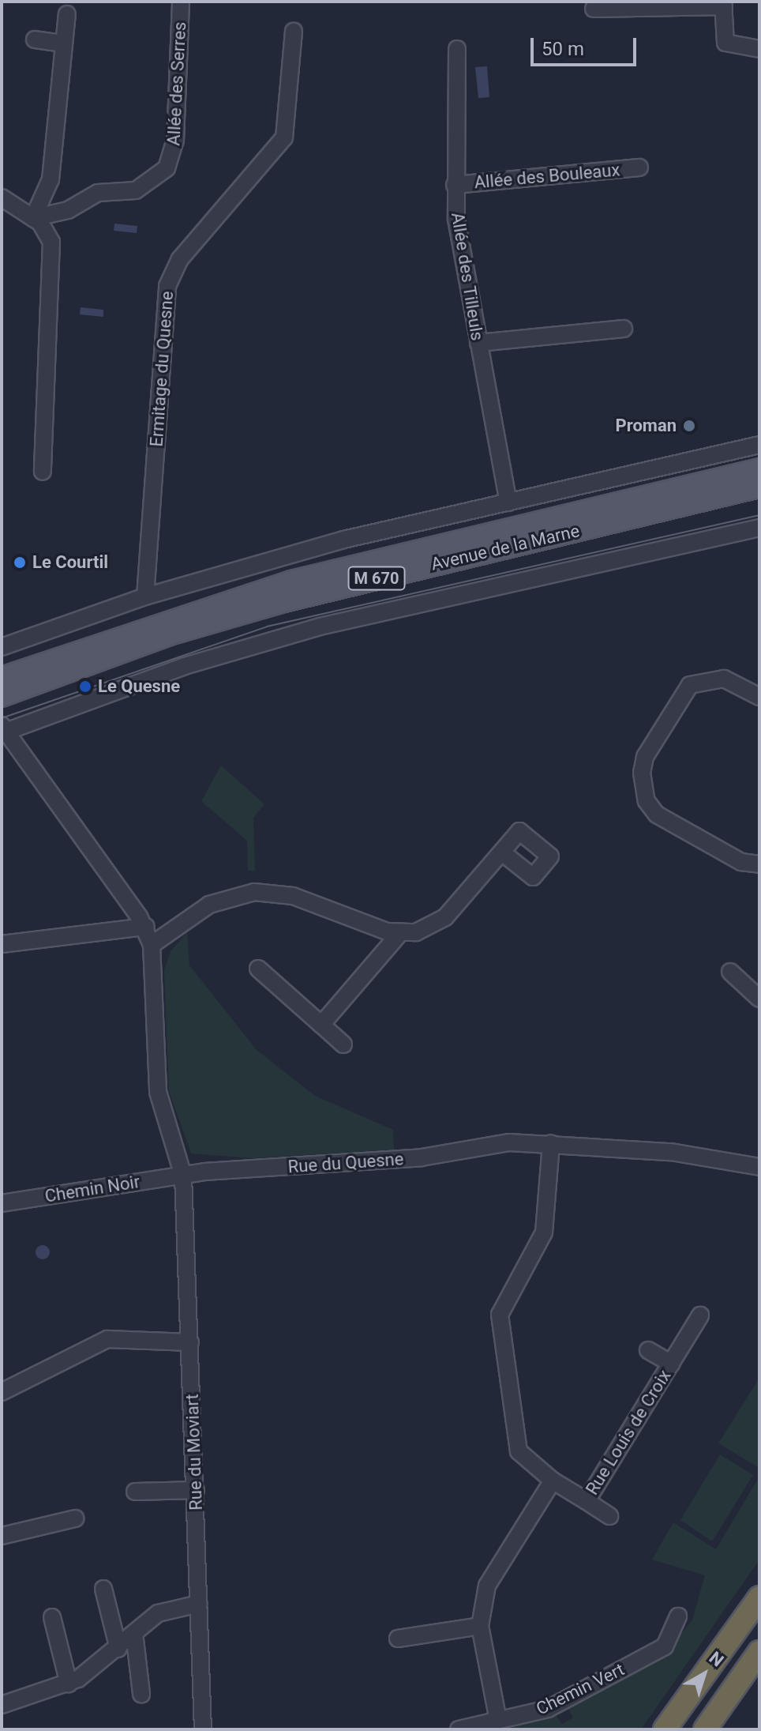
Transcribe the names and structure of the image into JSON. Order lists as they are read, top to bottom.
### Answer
{
  "streets": {
    "main road": ["Avenue de la Marne", "M 670"],
    "street": [
      "Allée des Serres",
      "Allée des Bouleaux",
      "Allée des Tilleuls",
      "Ermitage du Quesne",
      "Rue du Quesne",
      "Chemin Noir",
      "Rue Louis de Croix",
      "Rue du Moviart",
      "Chemin Vert"
    ]
  },
  "crossings": [
    ["Allée des Bouleaux", "Allée des Tilleuls"],
    ["Rue du Quesne", "Chemin Noir"],
    ["Rue du Quesne", "Rue Louis de Croix"],
    ["Rue du Quesne", "Rue du Moviart"],
    ["Chemin Noir", "Rue du Moviart"]
  ],
  "places": ["Proman", "Le Courtil", "Le Quesne"],
  "scale_bar": "50 m",
  "north": "top right"
}
